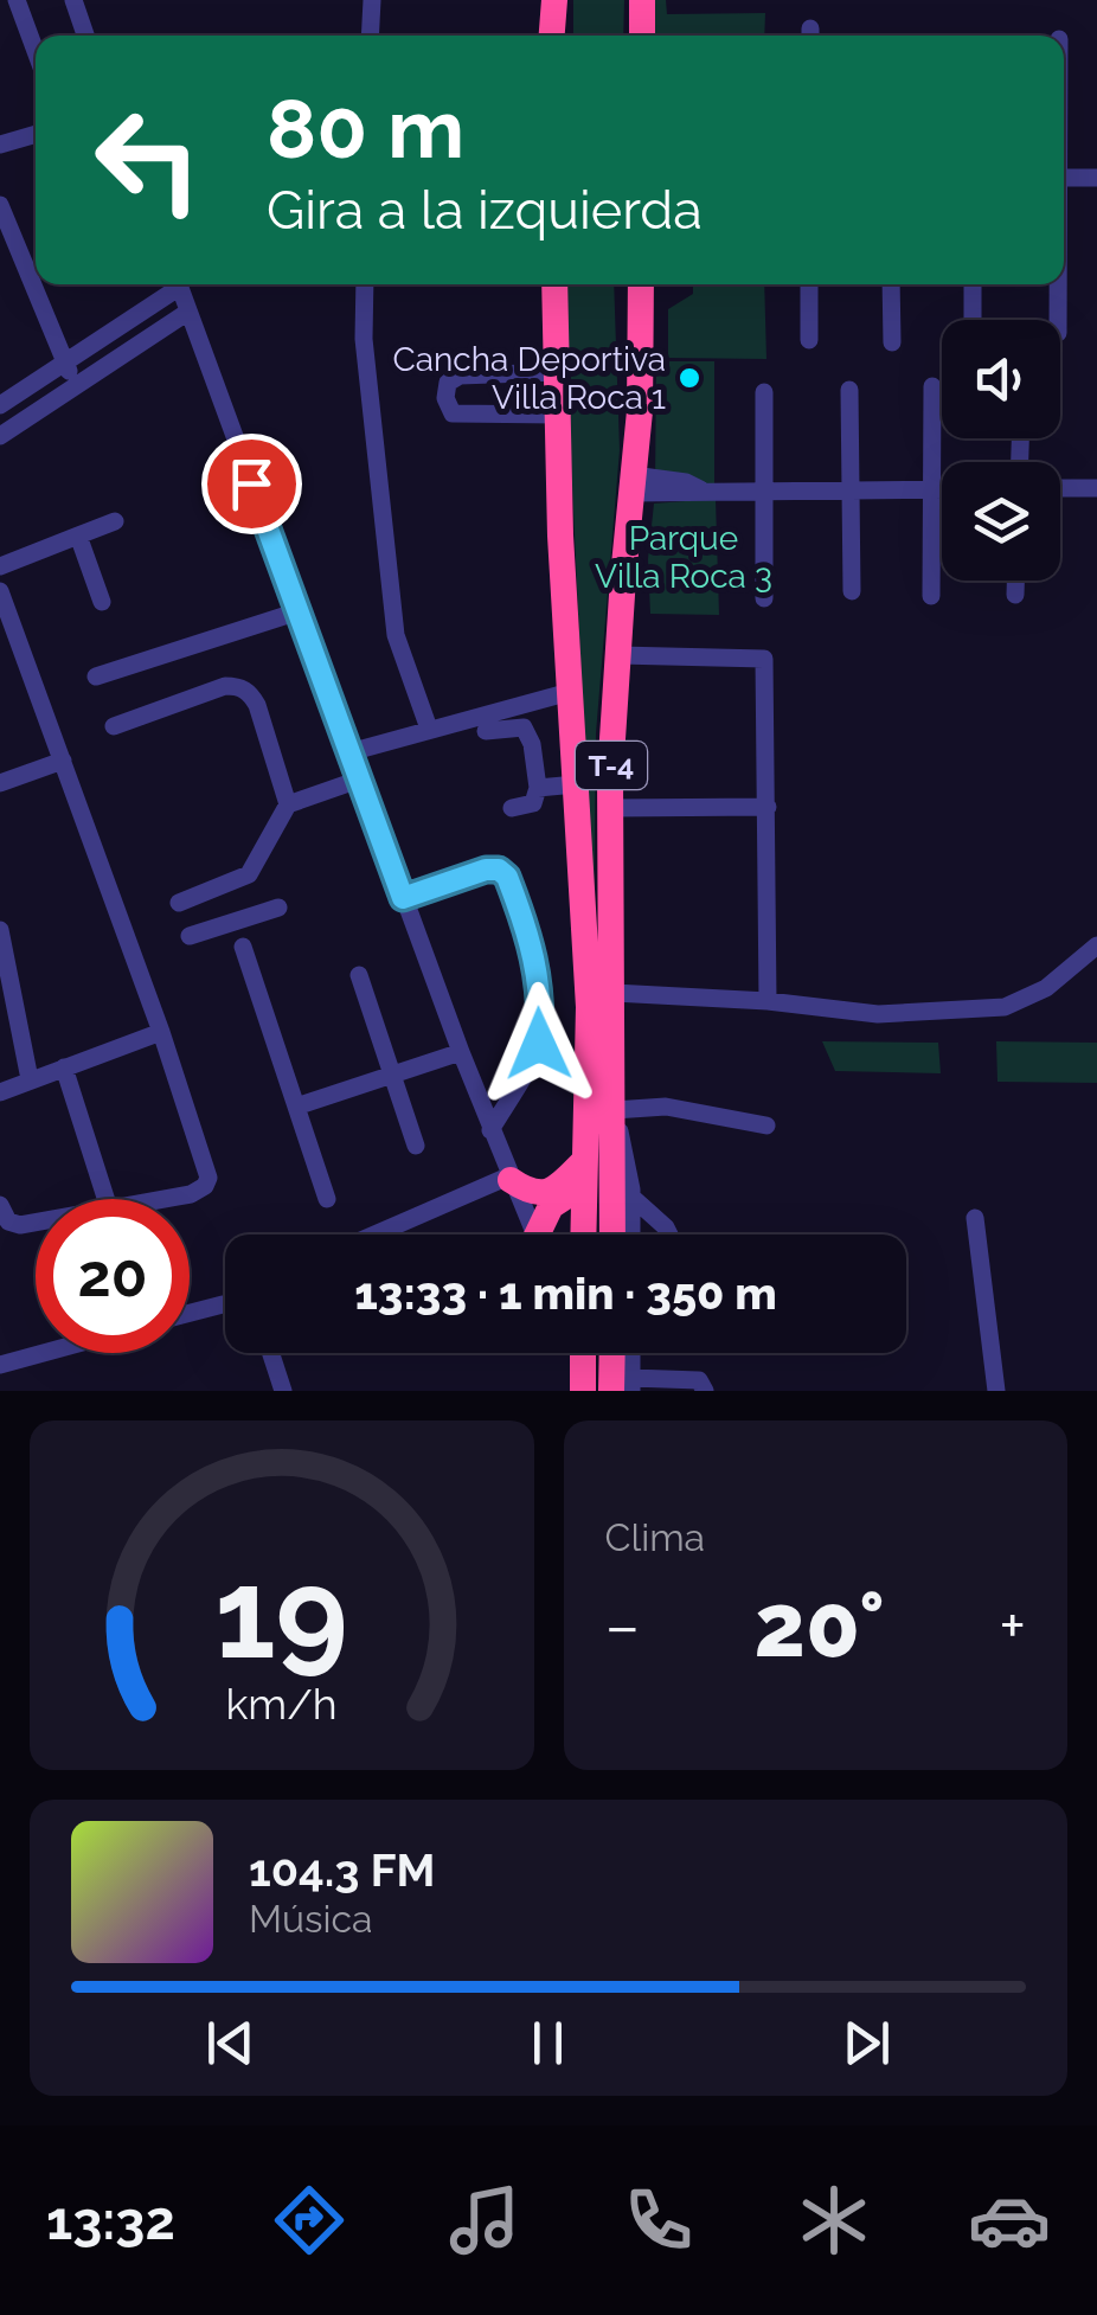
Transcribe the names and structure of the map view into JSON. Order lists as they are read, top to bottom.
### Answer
{
  "streets": {
    "highway": ["T-4"]
  },
  "parks": ["Parque Villa Roca 3"],
  "places": ["Cancha Deportiva Villa Roca 1"],
  "page": {
    "turn": ["80 m", "Gira a la izquierda"],
    "limit": "20",
    "trip": "13:33 · 1 min · 350 m",
    "tile": "Clima",
    "heat": ["−", "20°", "+"],
    "song": ["104.3 FM", "Música"],
    "tabs": "13:32",
    "gauge": ["19", "km/h"]
  }
}
